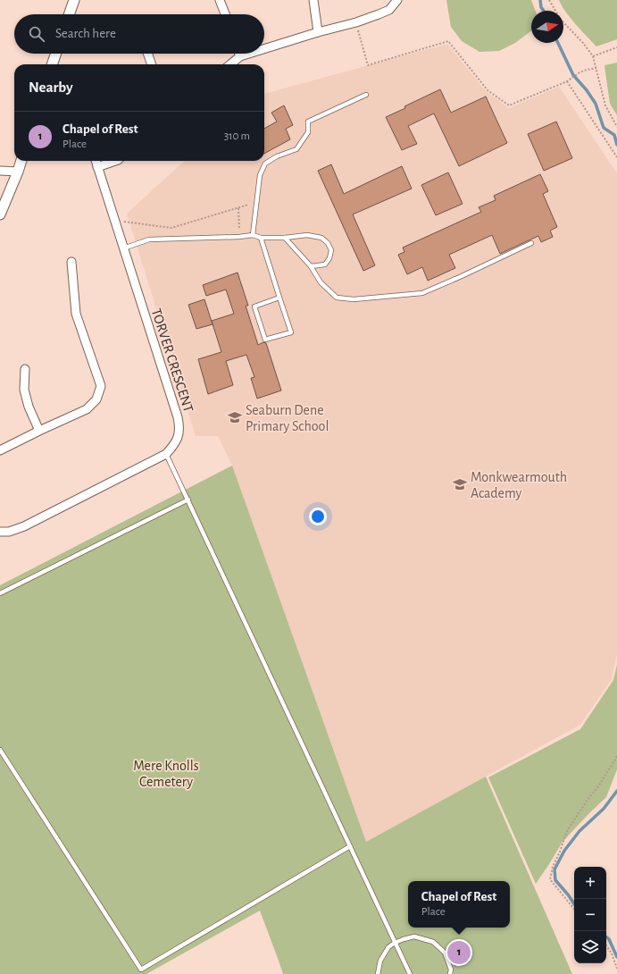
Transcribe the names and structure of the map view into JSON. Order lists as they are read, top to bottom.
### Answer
{
  "streets": {
    "street": ["TORVER CRESCENT"]
  },
  "parks": ["Mere Knolls Cemetery"],
  "places": {
    "school or university": ["Seaburn Dene Primary School", "Monkwearmouth Academy"]
  },
  "north": "right",
  "page": {
    "search": "Search here",
    "heading": "Nearby",
    "list": [
      {
        "mark": "1",
        "name": "Chapel of Rest",
        "note": "Place",
        "value": "310 m"
      }
    ],
    "map_buttons": ["+", "−"],
    "popup": ["Chapel of Rest", "Place"],
    "pins": "1"
  }
}
